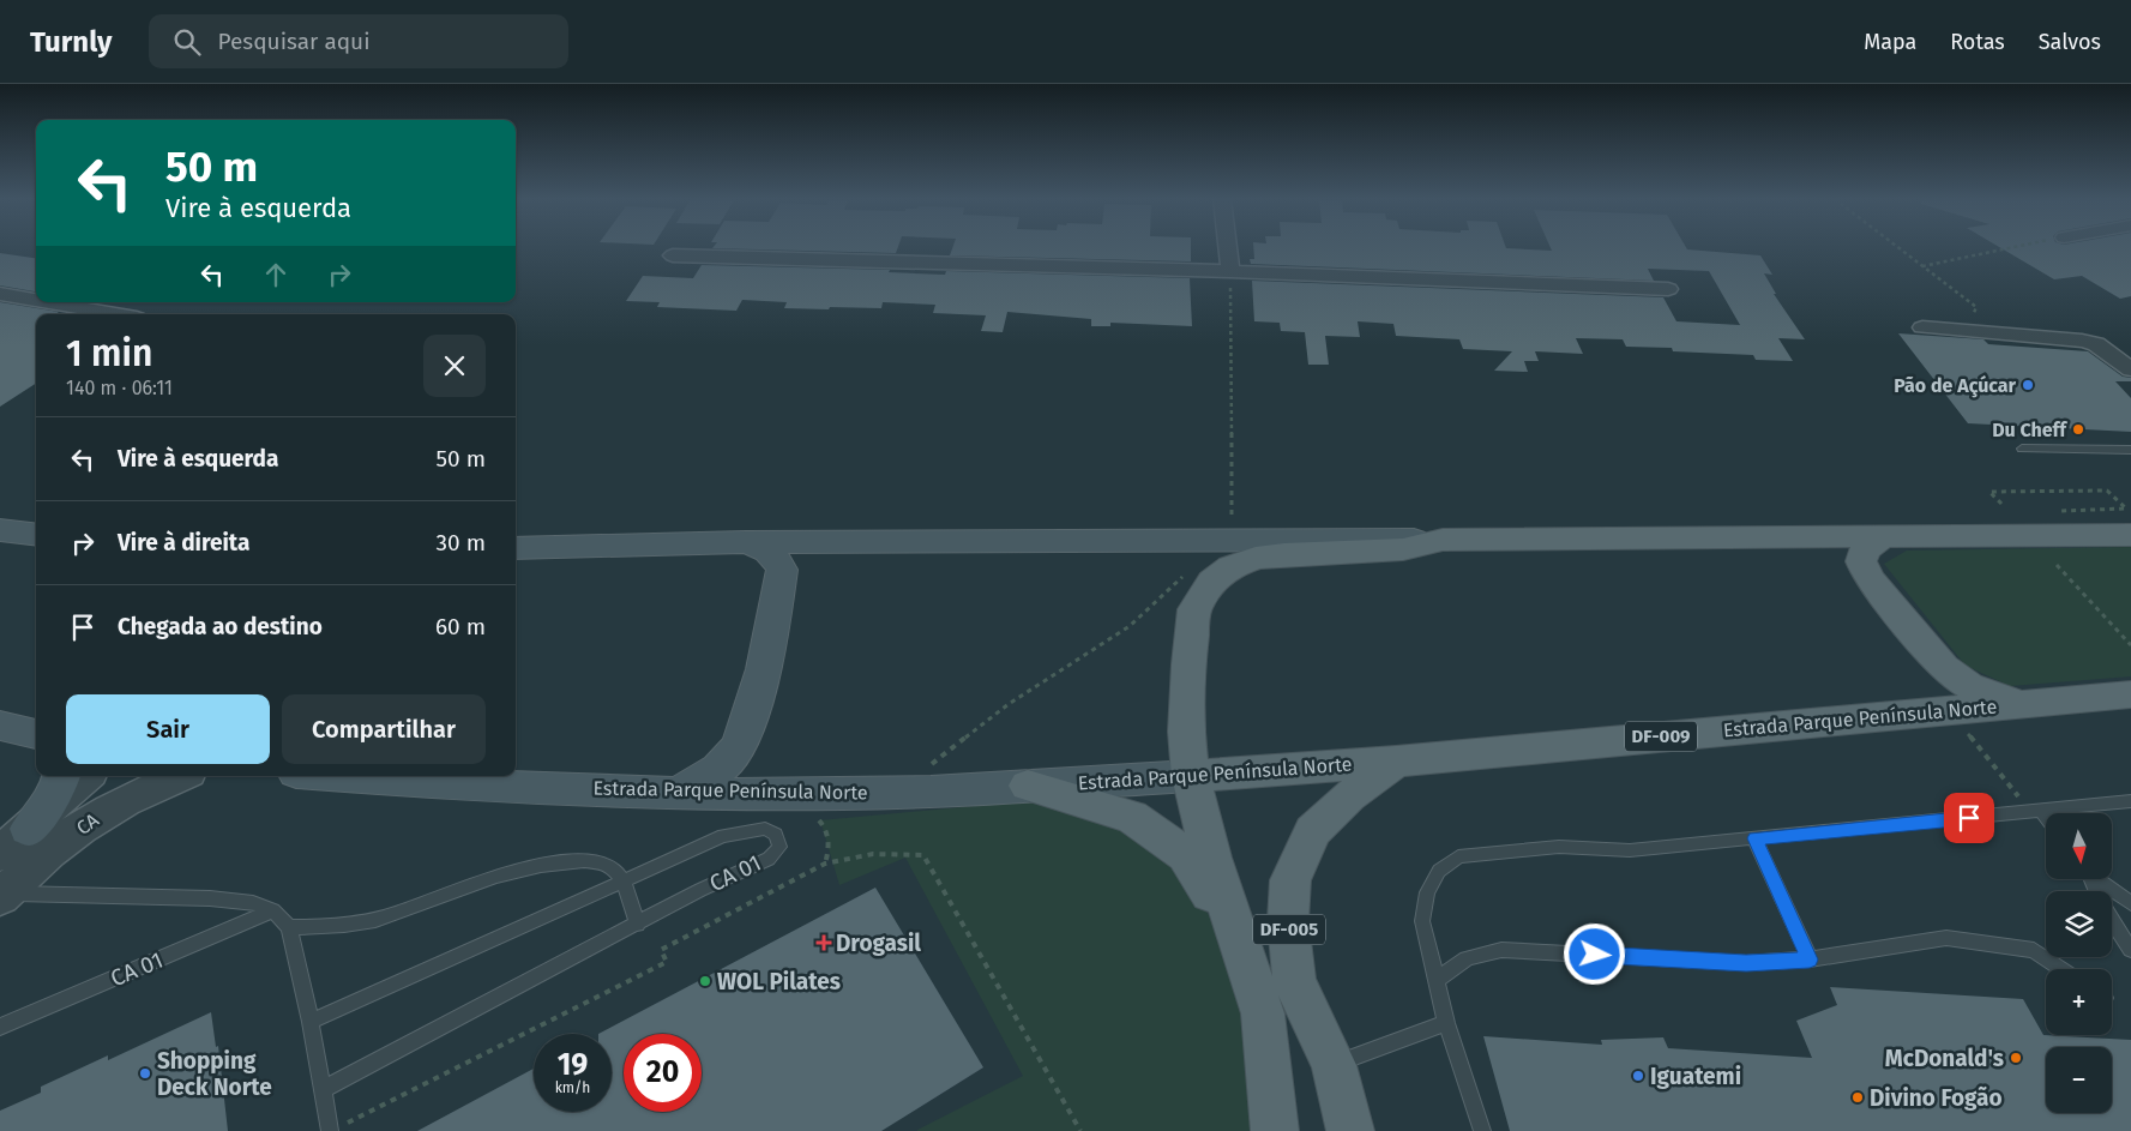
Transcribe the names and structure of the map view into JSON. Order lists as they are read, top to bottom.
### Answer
{
  "streets": {
    "main road": ["Estrada Parque Península Norte", "DF-009", "DF-005"],
    "street": ["CA"],
    "lane": ["CA 01"]
  },
  "crossings": [
    ["Estrada Parque Península Norte", "DF-005"]
  ],
  "places": {
    "other": [
      "Pão de Açúcar",
      "Du Cheff",
      "WOL Pilates",
      "McDonald's",
      "Shopping Deck Norte",
      "Iguatemi",
      "Divino Fogão"
    ],
    "health": ["Drogasil"]
  },
  "north": "bottom",
  "page": {
    "header": "Turnly",
    "search": "Pesquisar aqui",
    "nav": ["Mapa", "Rotas", "Salvos"],
    "turn": ["50 m", "Vire à esquerda"],
    "heading": ["1 min", "140 m · 06:11"],
    "list": [
      {
        "name": "Vire à esquerda",
        "value": "50 m"
      },
      {
        "name": "Vire à direita",
        "value": "30 m"
      },
      {
        "name": "Chegada ao destino",
        "value": "60 m"
      }
    ],
    "buttons": ["Sair", "Compartilhar"],
    "map_buttons": ["+", "−"],
    "speed": "19 km/h",
    "limit": "20"
  }
}
